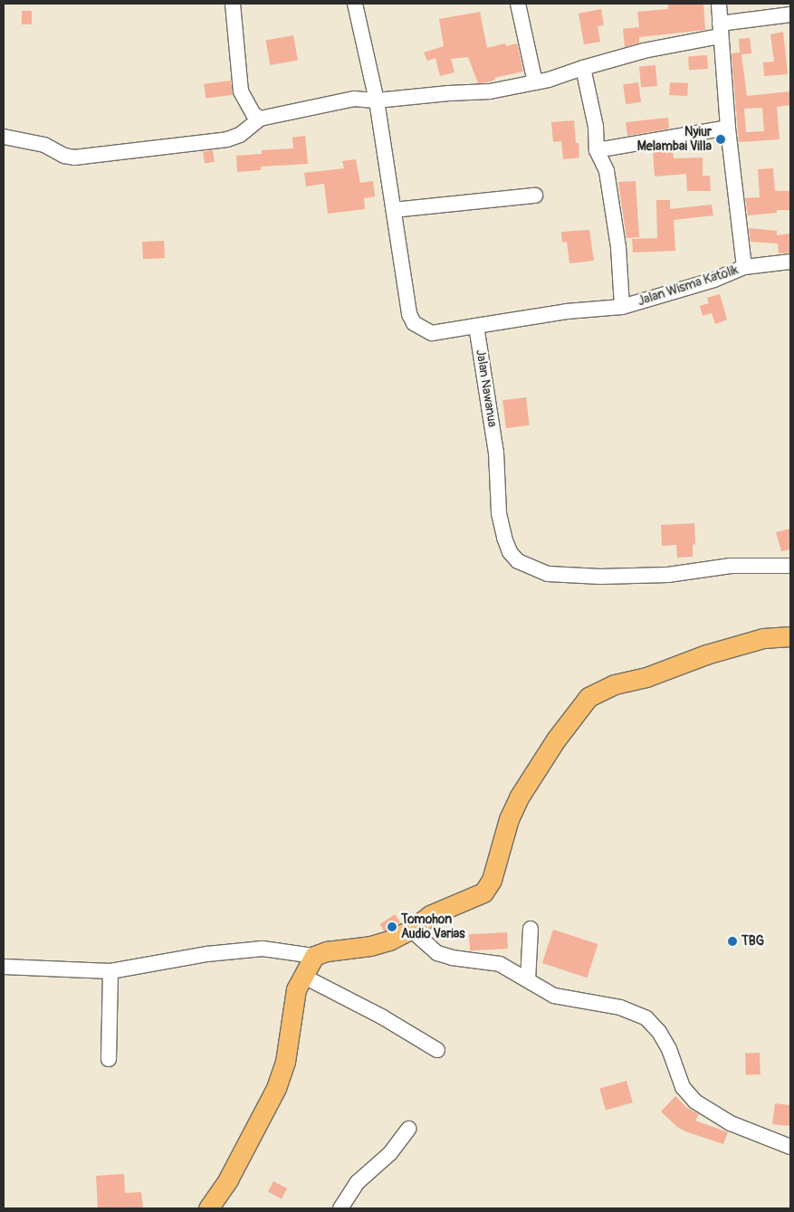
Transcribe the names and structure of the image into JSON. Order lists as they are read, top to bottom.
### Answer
{
  "streets": {
    "street": ["Jalan Wisma Katolik", "Jalan Nawanua"]
  },
  "crossings": [
    ["Jalan Wisma Katolik", "Jalan Nawanua"]
  ],
  "places": ["Nyiur Melambai Villa", "Tomohon Audio Varias", "TBG"]
}
